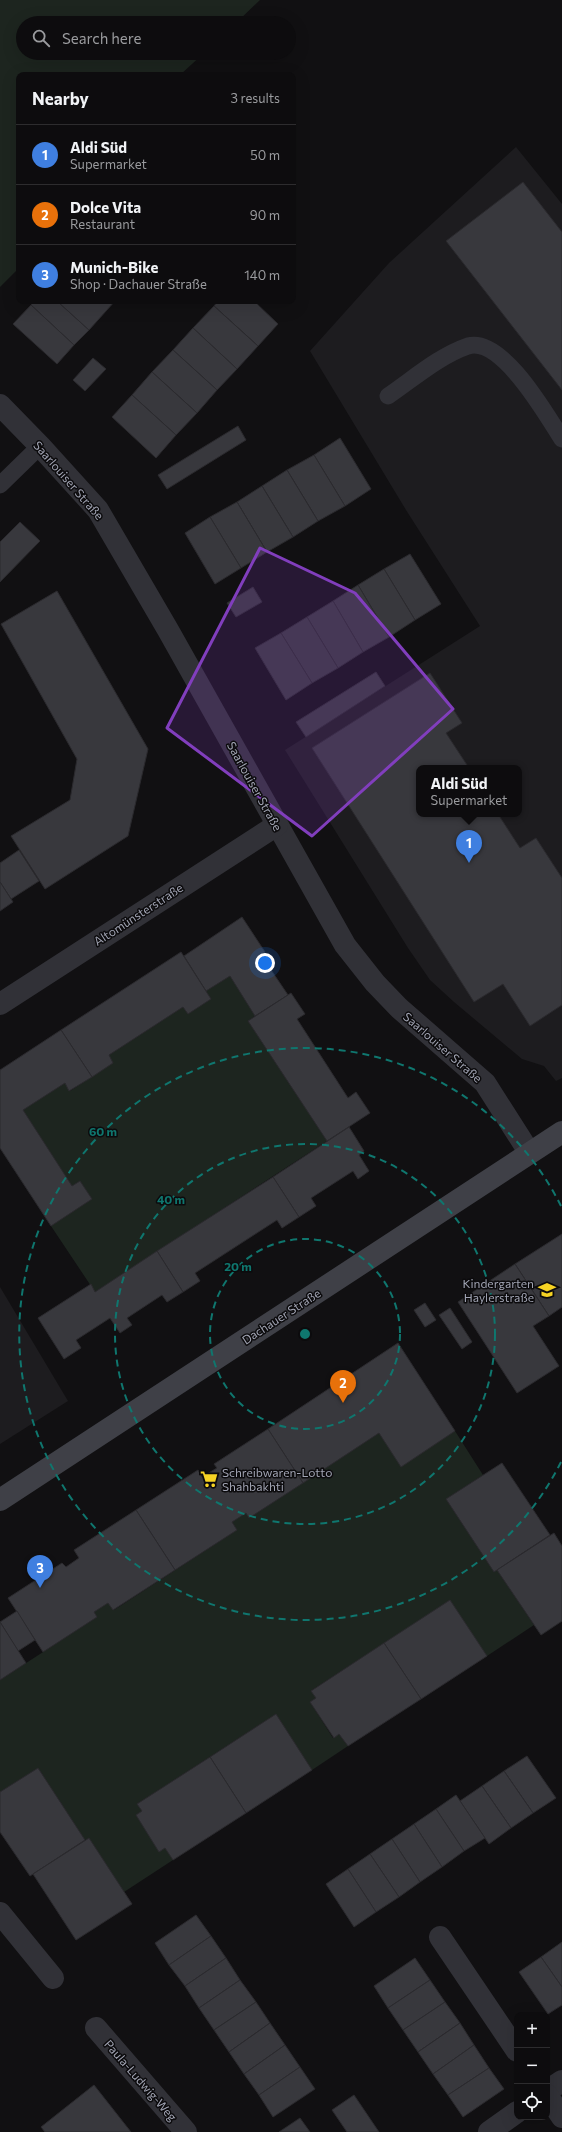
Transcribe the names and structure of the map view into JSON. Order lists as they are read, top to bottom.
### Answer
{
  "streets": {
    "main road": ["Dachauer Straße"],
    "street": ["Saarlouiser Straße", "Altomünsterstraße", "Paula-Ludwig-Weg"]
  },
  "crossings": [
    ["Saarlouiser Straße", "Altomünsterstraße"],
    ["Saarlouiser Straße", "Dachauer Straße"]
  ],
  "places": {
    "school or university": ["Kindergarten Haylerstraße"],
    "supermarket": ["Schreibwaren-Lotto Shahbakhti"]
  },
  "page": {
    "search": "Search here",
    "heading": ["Nearby", "3 results"],
    "list": [
      {
        "mark": "1",
        "name": "Aldi Süd",
        "note": "Supermarket",
        "value": "50 m"
      },
      {
        "mark": "2",
        "name": "Dolce Vita",
        "note": "Restaurant",
        "value": "90 m"
      },
      {
        "mark": "3",
        "name": "Munich-Bike",
        "note": "Shop · Dachauer Straße",
        "value": "140 m"
      }
    ],
    "popup": ["Aldi Süd", "Supermarket"],
    "pins": ["1", "2", "3"],
    "map_buttons": ["+", "−"]
  },
  "rings": ["60 m", "40 m", "20 m"]
}
